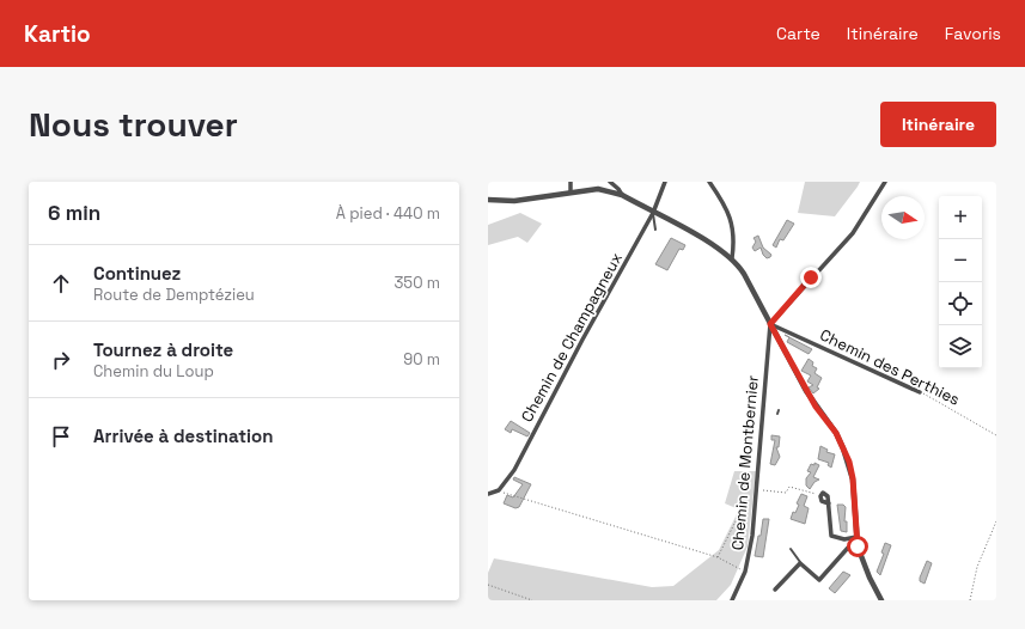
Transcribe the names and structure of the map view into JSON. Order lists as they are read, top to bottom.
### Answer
{
  "streets": {
    "street": ["Chemin de Champagneux", "Chemin des Perthies", "Chemin de Montbernier"]
  },
  "crossings": [
    ["Chemin des Perthies", "Chemin de Montbernier"]
  ],
  "north": "right",
  "page": {
    "header": "Kartio",
    "nav": ["Carte", "Itinéraire", "Favoris"],
    "buttons": "Itinéraire",
    "title": "Nous trouver",
    "heading": ["6 min", "À pied · 440 m"],
    "map_buttons": ["+", "−"],
    "list": [
      ["Continuez", "Route de Demptézieu", "350 m"],
      ["Tournez à droite", "Chemin du Loup", "90 m"],
      "Arrivée à destination"
    ]
  }
}
